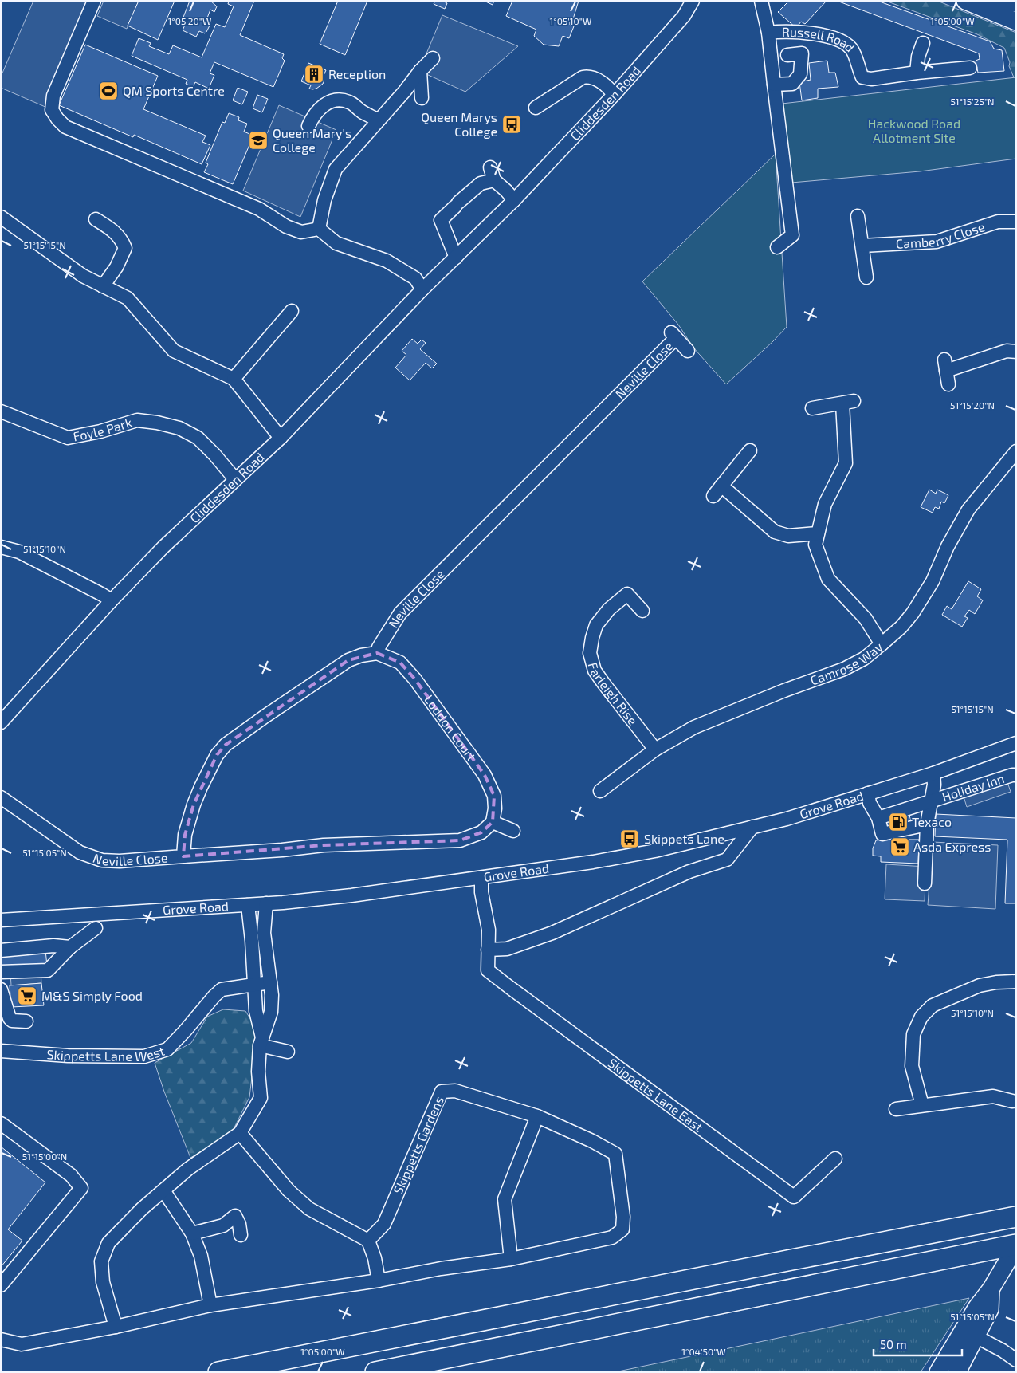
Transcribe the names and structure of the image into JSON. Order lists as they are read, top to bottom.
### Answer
{
  "streets": {
    "street": [
      "Russell Road",
      "Cliddesden Road",
      "Camberry Close",
      "Neville Close",
      "Foyle Park",
      "Camrose Way",
      "Farleigh Rise",
      "Loddon Court",
      "Holiday Inn",
      "Grove Road",
      "Skippetts Lane West",
      "Skippetts Lane East",
      "Skippetts Gardens"
    ]
  },
  "crossings": [
    ["Cliddesden Road", "Foyle Park"],
    ["Neville Close", "Loddon Court"],
    ["Camrose Way", "Farleigh Rise"],
    ["Grove Road", "Skippetts Lane East"]
  ],
  "parks": ["Hackwood Road Allotment Site"],
  "places": {
    "building": ["Reception"],
    "sports": ["QM Sports Centre"],
    "bus stop": ["Queen Marys College", "Skippets Lane"],
    "school or university": ["Queen Mary's College"],
    "fuel station": ["Texaco"],
    "supermarket": ["Asda Express", "M&S Simply Food"]
  },
  "scale_bar": "50 m",
  "coordinates": [
    "1°05'20\"W",
    "1°05'10\"W",
    "1°05'00\"W",
    "51°15'25\"N",
    "51°15'15\"N",
    "51°15'20\"N",
    "51°15'10\"N",
    "51°15'05\"N",
    "51°15'00\"N",
    "1°04'50\"W"
  ]
}
